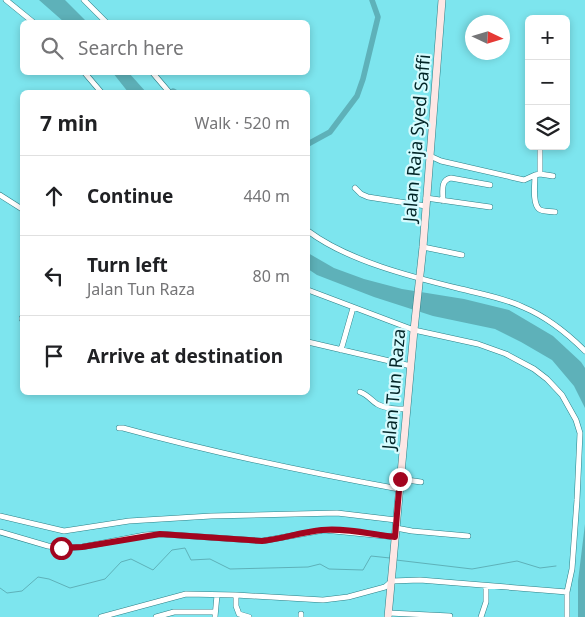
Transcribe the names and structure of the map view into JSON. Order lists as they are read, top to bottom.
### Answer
{
  "streets": {
    "main road": ["Jalan Raja Syed Saffi", "Jalan Tun Raza"]
  },
  "crossings": [
    ["Jalan Raja Syed Saffi", "Jalan Tun Raza"]
  ],
  "north": "right",
  "page": {
    "map_buttons": ["+", "−"],
    "search": "Search here",
    "heading": ["7 min", "Walk · 520 m"],
    "list": [
      ["Continue", "440 m"],
      ["Turn left", "Jalan Tun Raza", "80 m"],
      "Arrive at destination"
    ]
  }
}
